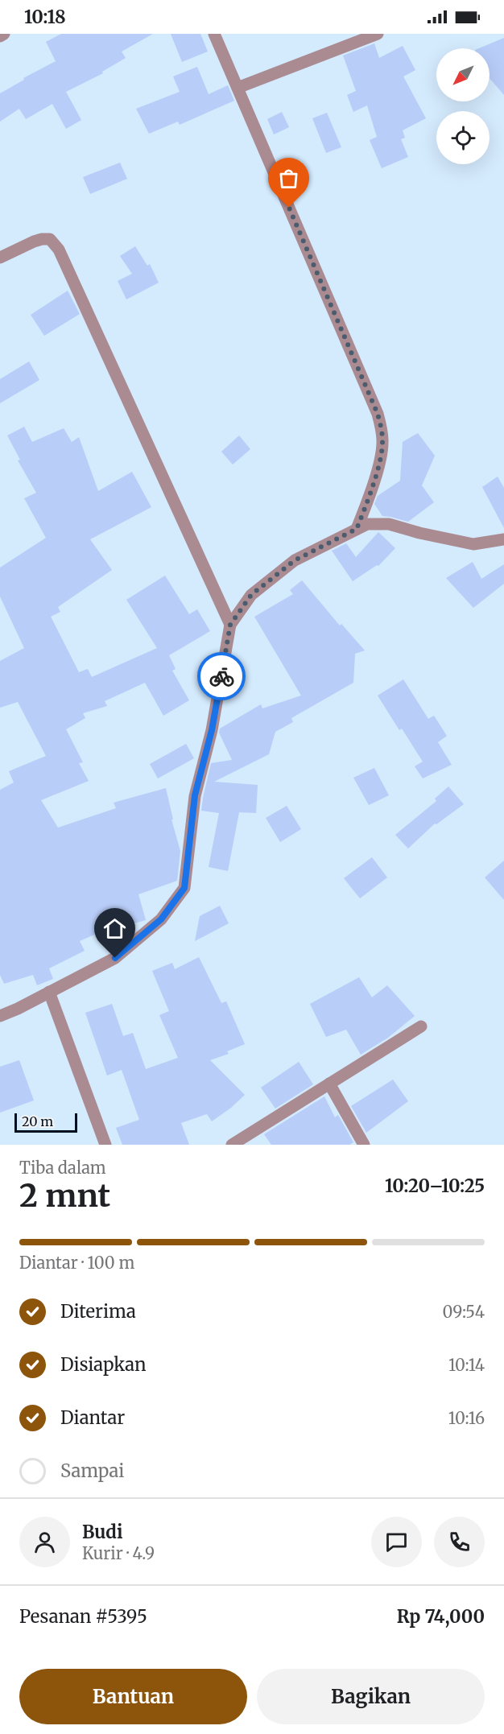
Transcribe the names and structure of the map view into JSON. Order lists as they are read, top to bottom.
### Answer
{
  "scale_bar": "20 m",
  "north": "bottom left",
  "page": {
    "status": "10:18",
    "scale": "20 m",
    "heading": ["2 mnt", "Tiba dalam", "10:20–10:25"],
    "panel": [
      "Budi",
      "Kurir · 4.9",
      "Pesanan #5395",
      "Rp 74,000"
    ],
    "bar": "Diantar · 100 m",
    "list": [
      ["Diterima", "09:54"],
      ["Disiapkan", "10:14"],
      ["Diantar", "10:16"],
      "Sampai"
    ],
    "buttons": ["Bantuan", "Bagikan"]
  }
}
